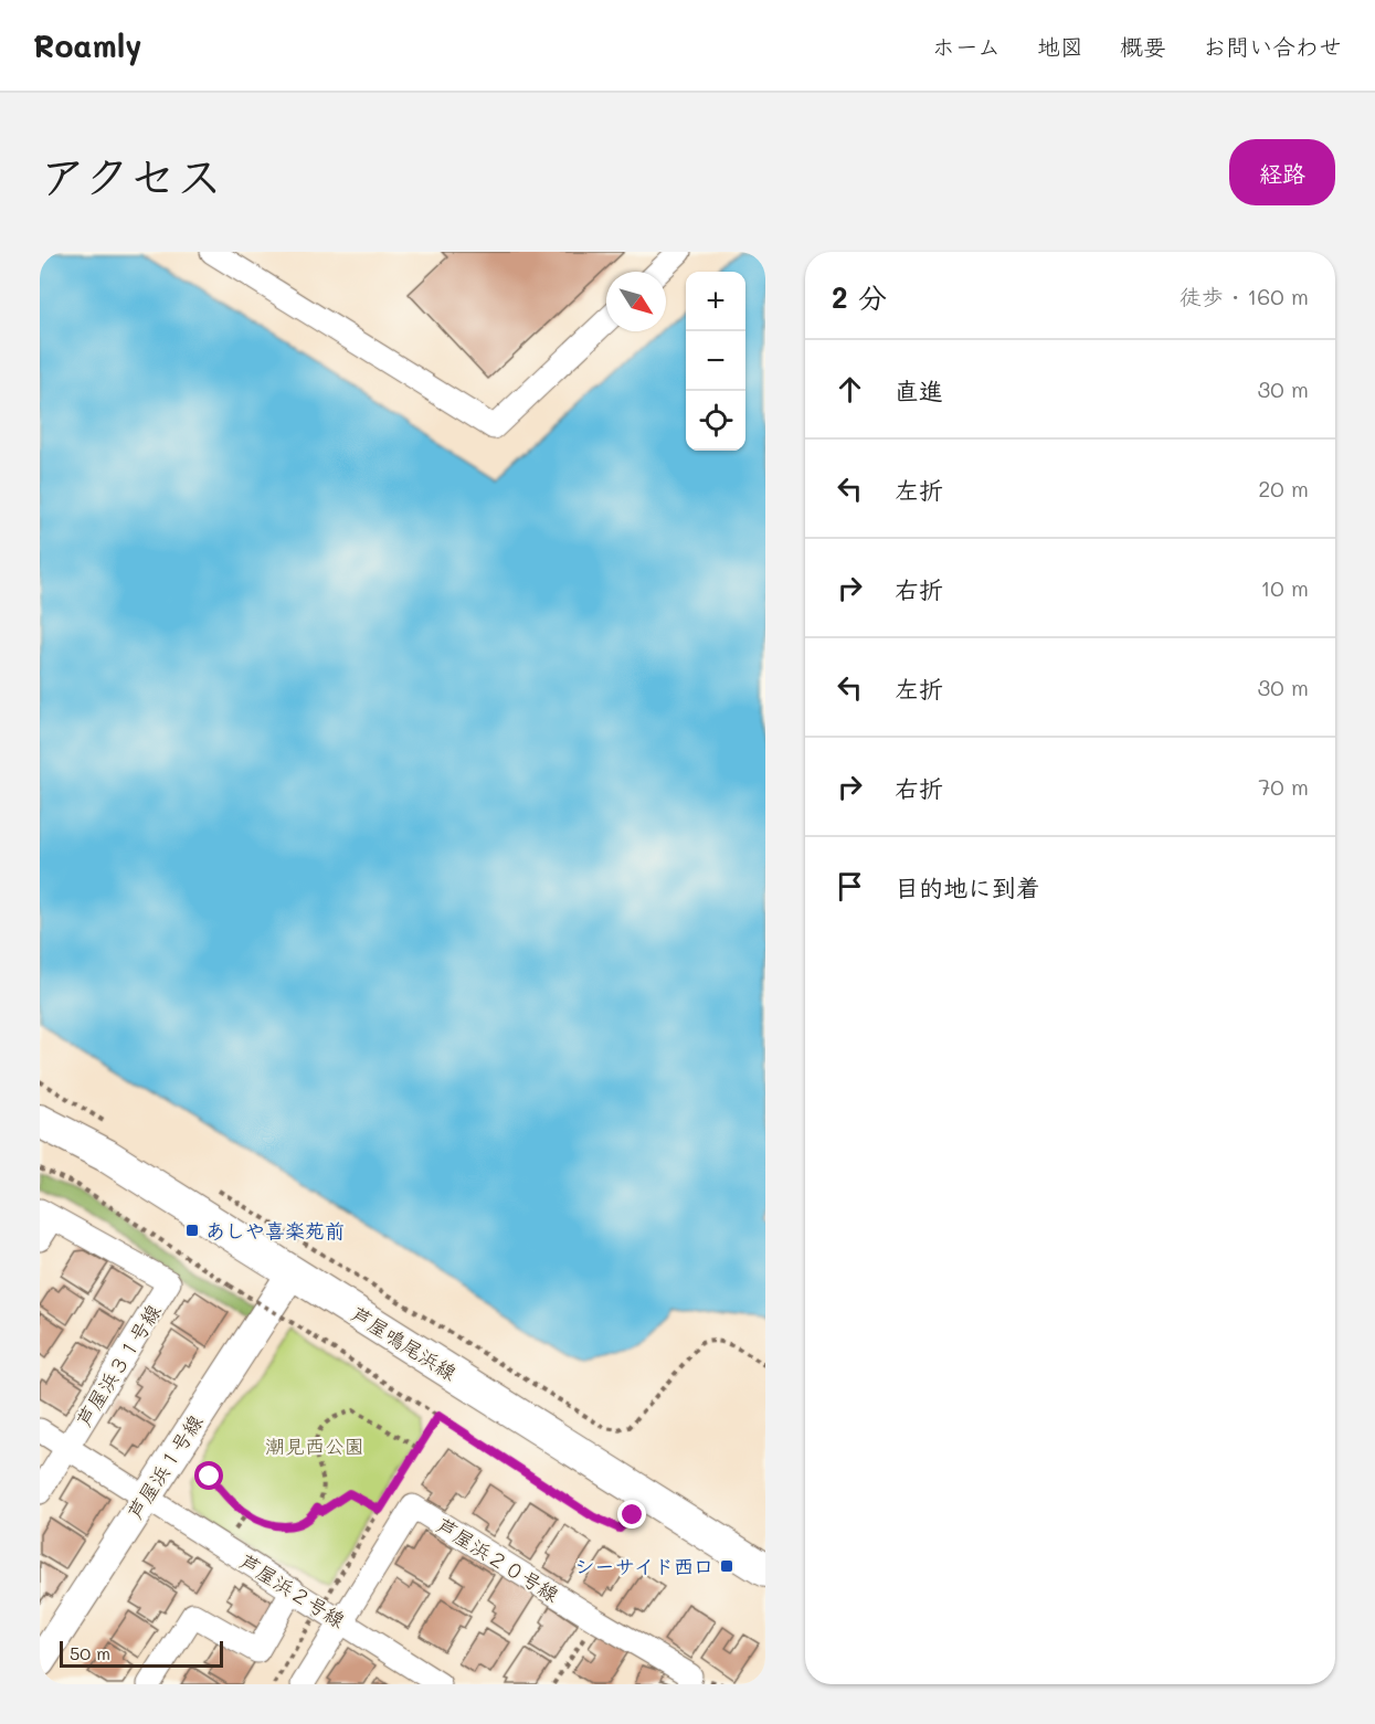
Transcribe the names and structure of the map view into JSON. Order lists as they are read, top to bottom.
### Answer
{
  "streets": {
    "main road": ["芦屋鳴尾浜線"],
    "street": [
      "芦屋浜３１号線",
      "芦屋浜１号線",
      "芦屋浜２０号線",
      "芦屋浜２号線"
    ]
  },
  "crossings": [
    ["芦屋鳴尾浜線", "芦屋浜１号線"],
    ["芦屋浜３１号線", "芦屋浜２号線"],
    ["芦屋浜１号線", "芦屋浜２号線"],
    ["芦屋浜２０号線", "芦屋浜２号線"]
  ],
  "parks": ["潮見西公園"],
  "places": {
    "transit": ["あしや喜楽苑前", "シーサイド西口"]
  },
  "scale_bar": "50 m",
  "north": "bottom right",
  "page": {
    "header": "Roamly",
    "nav": [
      "ホーム",
      "地図",
      "概要",
      "お問い合わせ"
    ],
    "title": "アクセス",
    "buttons": "経路",
    "heading": ["2 分", "徒歩 · 160 m"],
    "map_buttons": ["+", "−"],
    "list": [
      ["直進", "30 m"],
      ["左折", "20 m"],
      ["右折", "10 m"],
      ["左折", "30 m"],
      ["右折", "70 m"],
      "目的地に到着"
    ],
    "scale": "50 m"
  }
}
